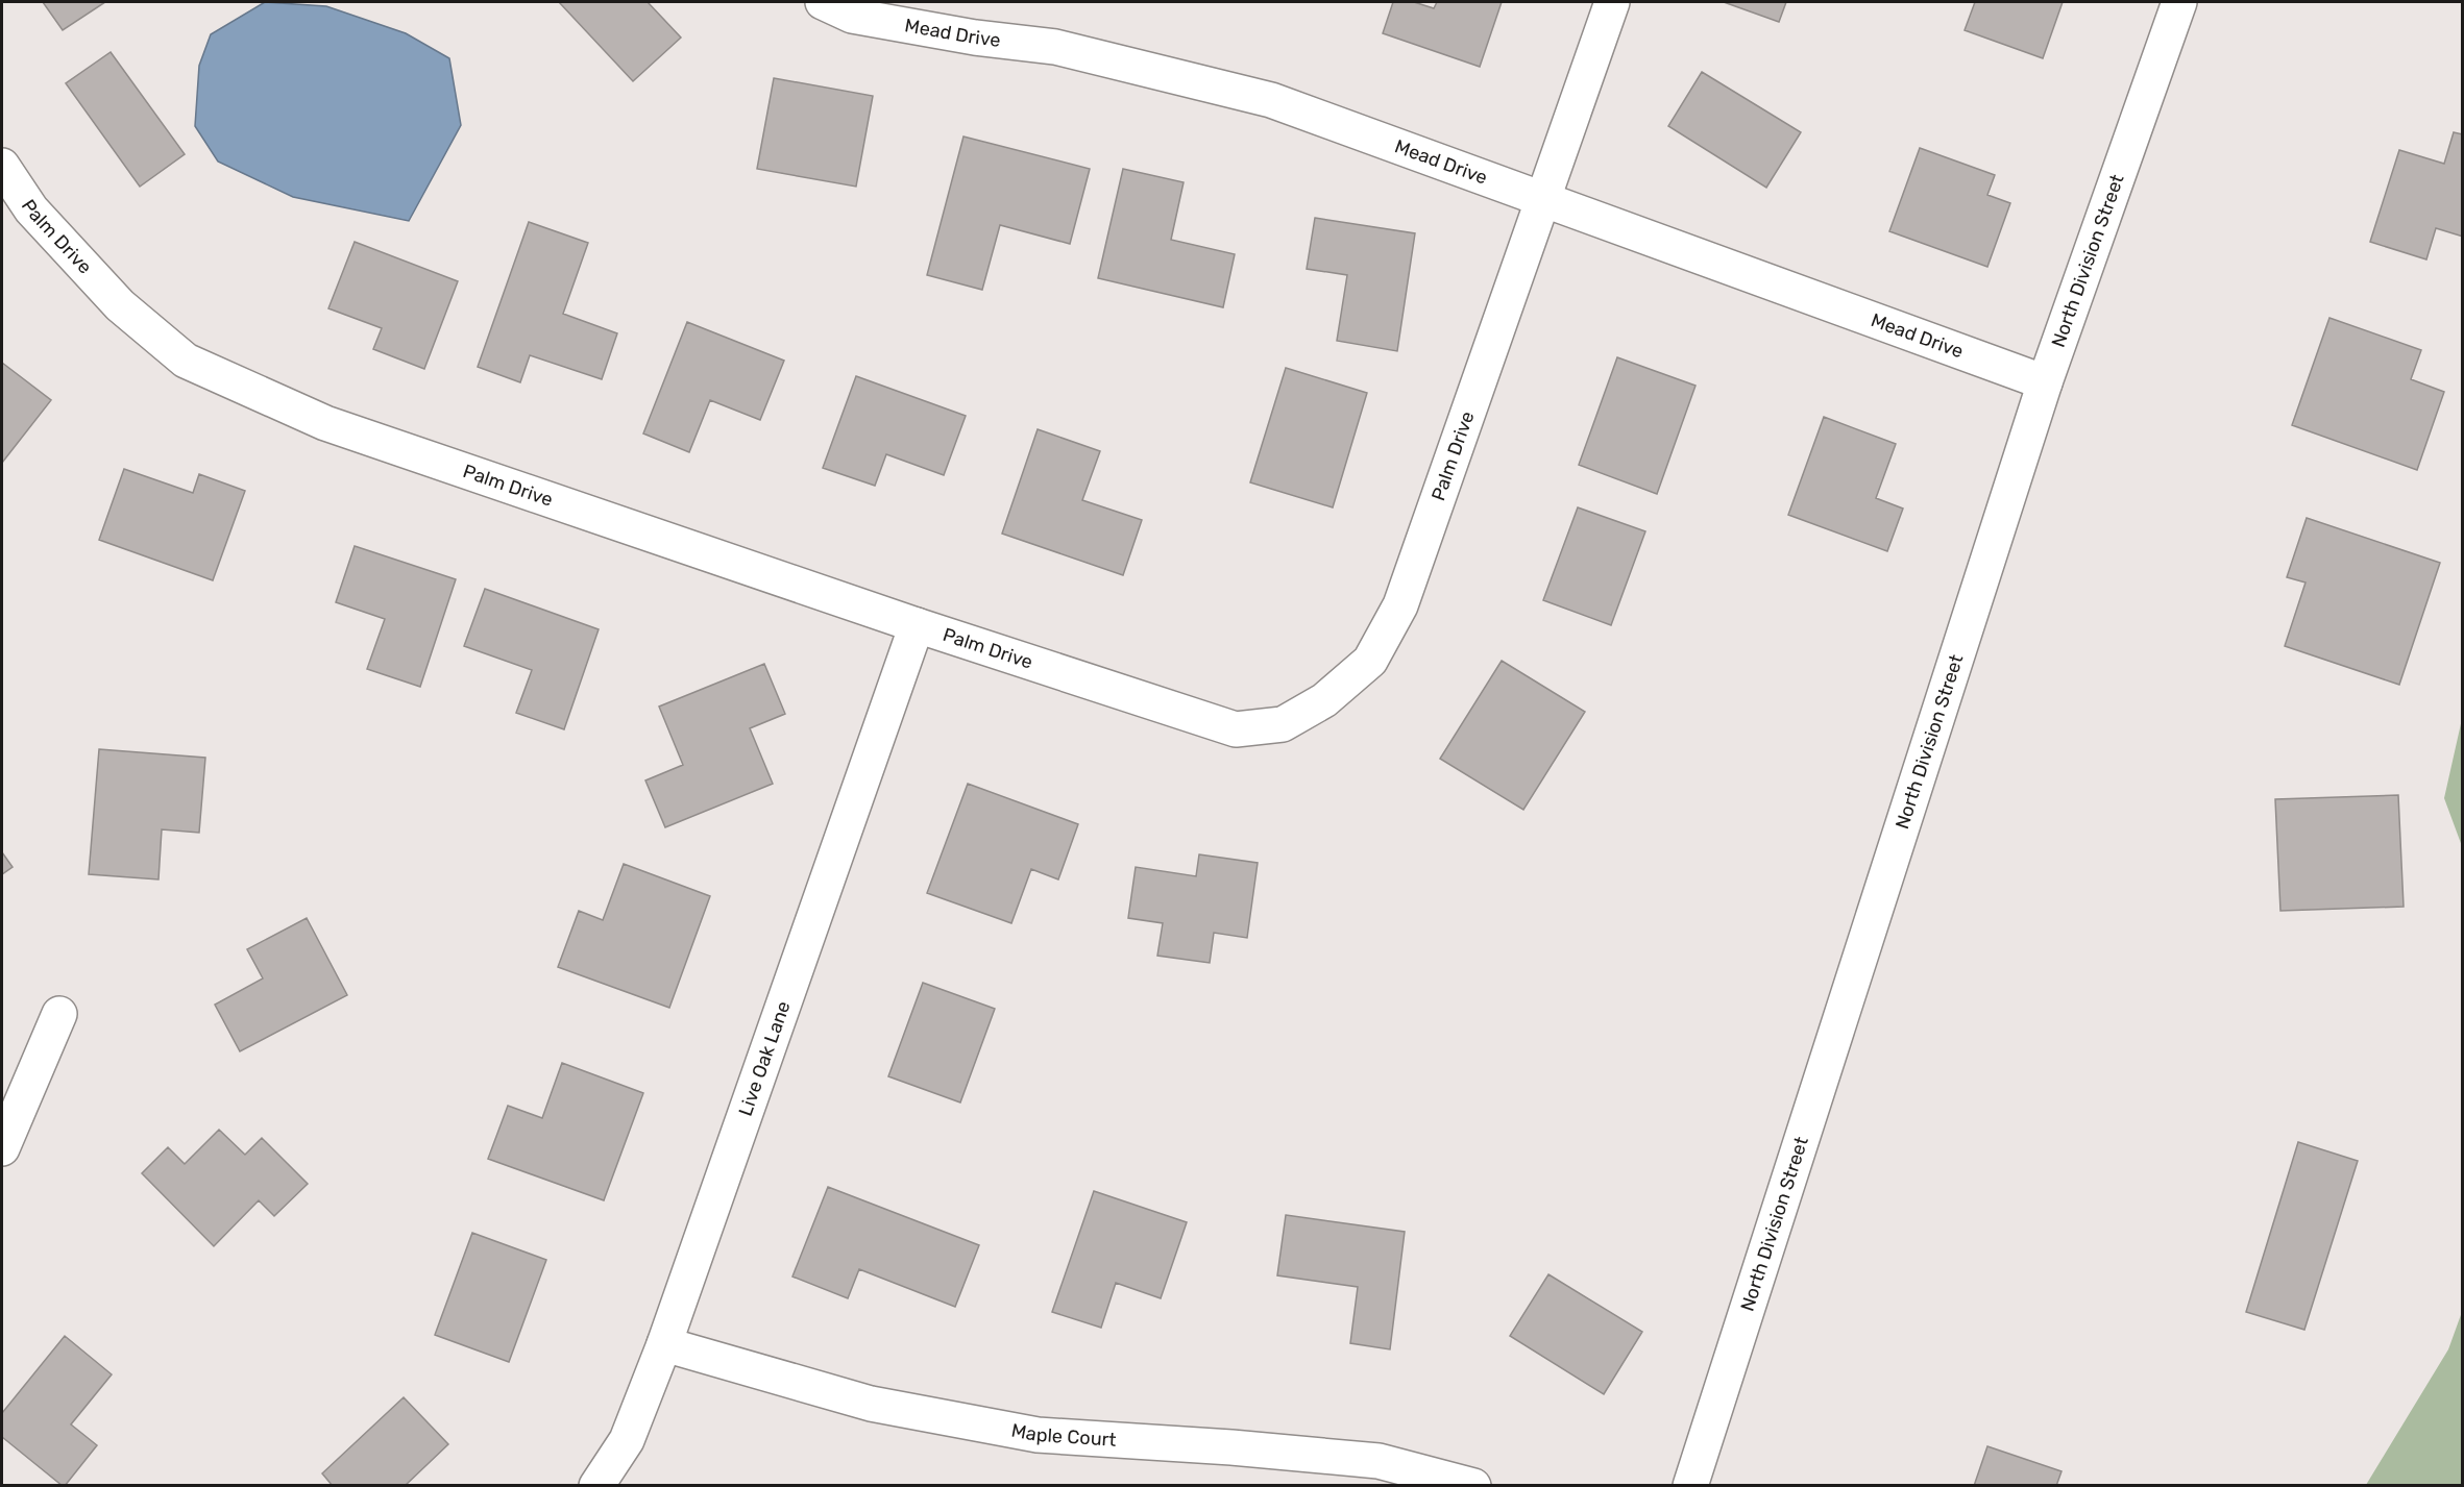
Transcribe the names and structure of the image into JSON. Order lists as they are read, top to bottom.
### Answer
{
  "streets": {
    "street": [
      "Mead Drive",
      "Palm Drive",
      "North Division Street",
      "Live Oak Lane",
      "Maple Court"
    ]
  },
  "crossings": [
    ["Mead Drive", "Palm Drive"],
    ["Mead Drive", "North Division Street"],
    ["Palm Drive", "Live Oak Lane"],
    ["Live Oak Lane", "Maple Court"]
  ]
}
